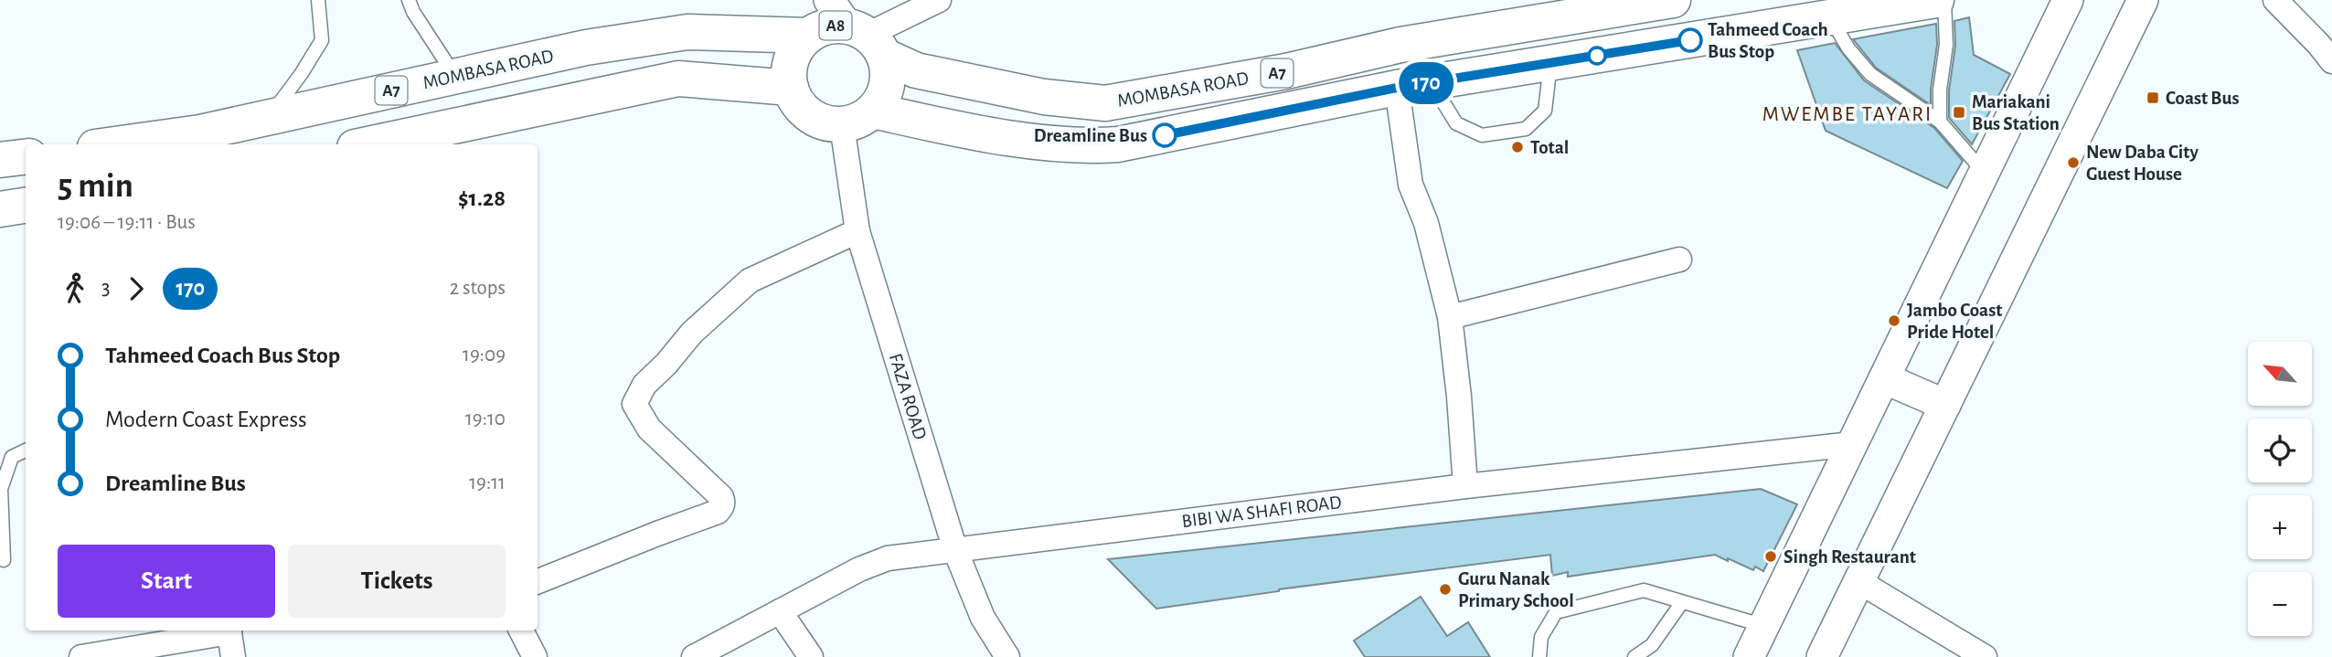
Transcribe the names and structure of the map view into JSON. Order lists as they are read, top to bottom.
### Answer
{
  "streets": {
    "highway": ["A8", "MOMBASA ROAD", "A7"],
    "street": ["FAZA ROAD", "BIBI WA SHAFI ROAD"]
  },
  "crossings": [
    ["A8", "MOMBASA ROAD"],
    ["A8", "A7"],
    ["A8", "FAZA ROAD"],
    ["MOMBASA ROAD", "A7"],
    ["MOMBASA ROAD", "FAZA ROAD"],
    ["A7", "FAZA ROAD"],
    ["FAZA ROAD", "BIBI WA SHAFI ROAD"]
  ],
  "districts": ["MWEMBE TAYARI"],
  "places": {
    "other": [
      "Tahmeed Coach Bus Stop",
      "Dreamline Bus",
      "Total",
      "New Daba City Guest House",
      "Jambo Coast Pride Hotel",
      "Singh Restaurant",
      "Guru Nanak Primary School"
    ],
    "transit": ["Coast Bus", "Mariakani Bus Station"]
  },
  "lines": ["bus line 170"],
  "north": "top left",
  "page": {
    "on_map": "170",
    "heading": ["5 min", "19:06 – 19:11 · Bus", "$1.28"],
    "legs": ["3", "170", "2 stops"],
    "list": [
      {
        "name": "Tahmeed Coach Bus Stop",
        "value": "19:09"
      },
      {
        "name": "Modern Coast Express",
        "value": "19:10"
      },
      {
        "name": "Dreamline Bus",
        "value": "19:11"
      }
    ],
    "map_buttons": ["+", "−"],
    "buttons": ["Start", "Tickets"]
  }
}
